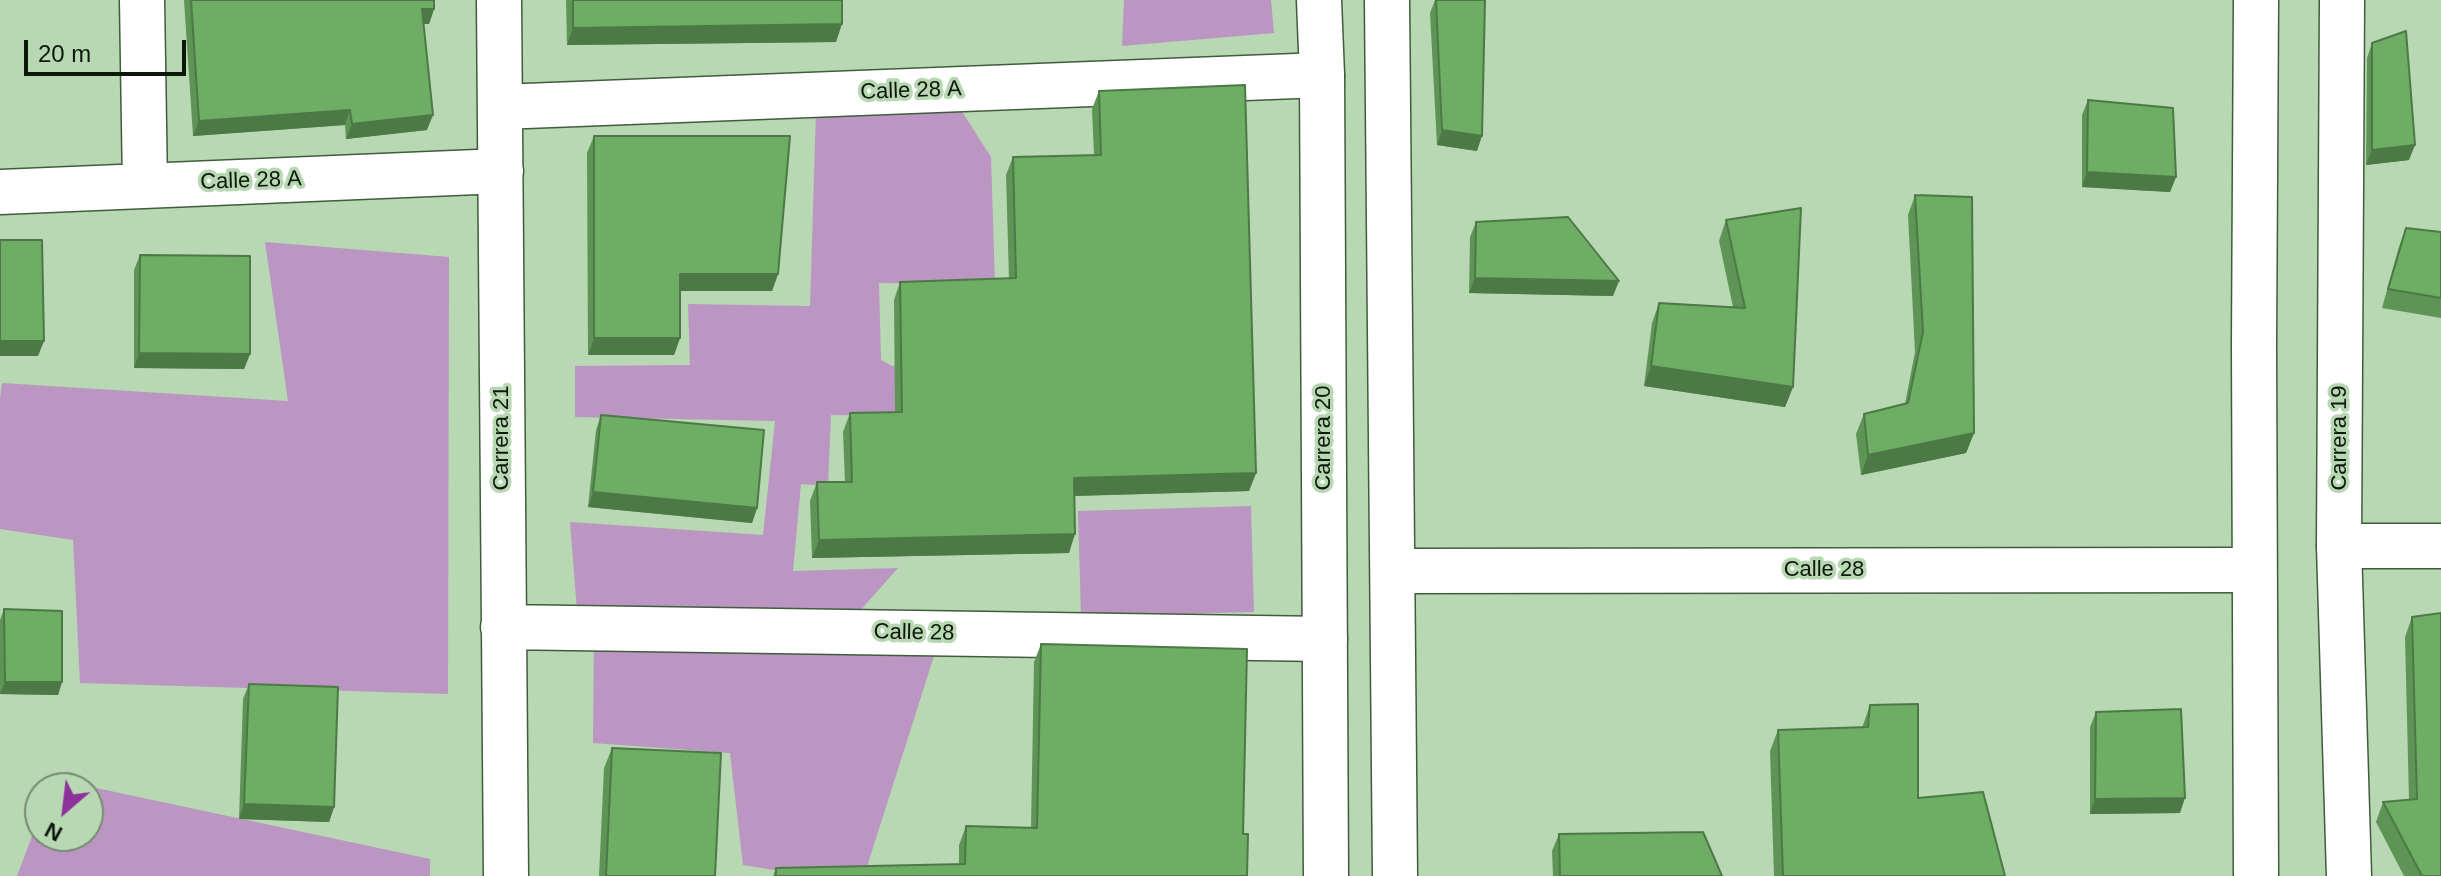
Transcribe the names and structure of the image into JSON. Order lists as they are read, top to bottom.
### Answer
{
  "streets": {
    "street": [
      "Calle 28 A",
      "Carrera 21",
      "Carrera 20",
      "Carrera 19",
      "Calle 28"
    ]
  },
  "crossings": [
    ["Calle 28 A", "Carrera 21"],
    ["Calle 28 A", "Carrera 20"],
    ["Carrera 21", "Calle 28"],
    ["Carrera 20", "Calle 28"]
  ],
  "scale_bar": "20 m",
  "north": "bottom left"
}
